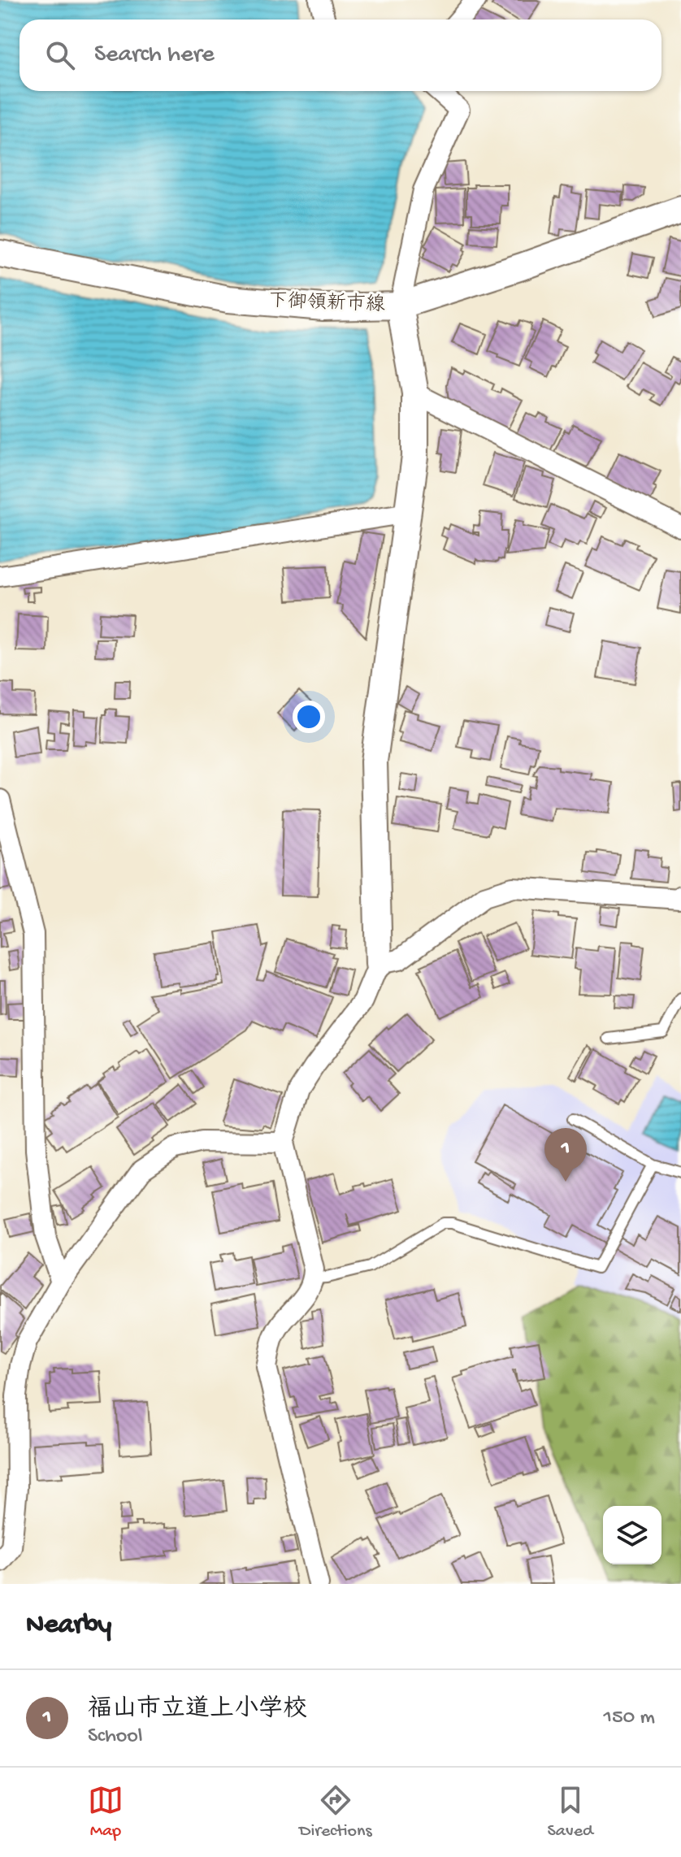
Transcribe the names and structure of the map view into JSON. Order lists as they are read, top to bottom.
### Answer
{
  "streets": {
    "main road": ["下御領新市線"]
  },
  "page": {
    "search": "Search here",
    "pins": "1",
    "heading": "Nearby",
    "list": [
      {
        "mark": "1",
        "name": "福山市立道上小学校",
        "note": "School",
        "value": "150 m"
      }
    ],
    "nav": ["Map", "Directions", "Saved"]
  }
}
